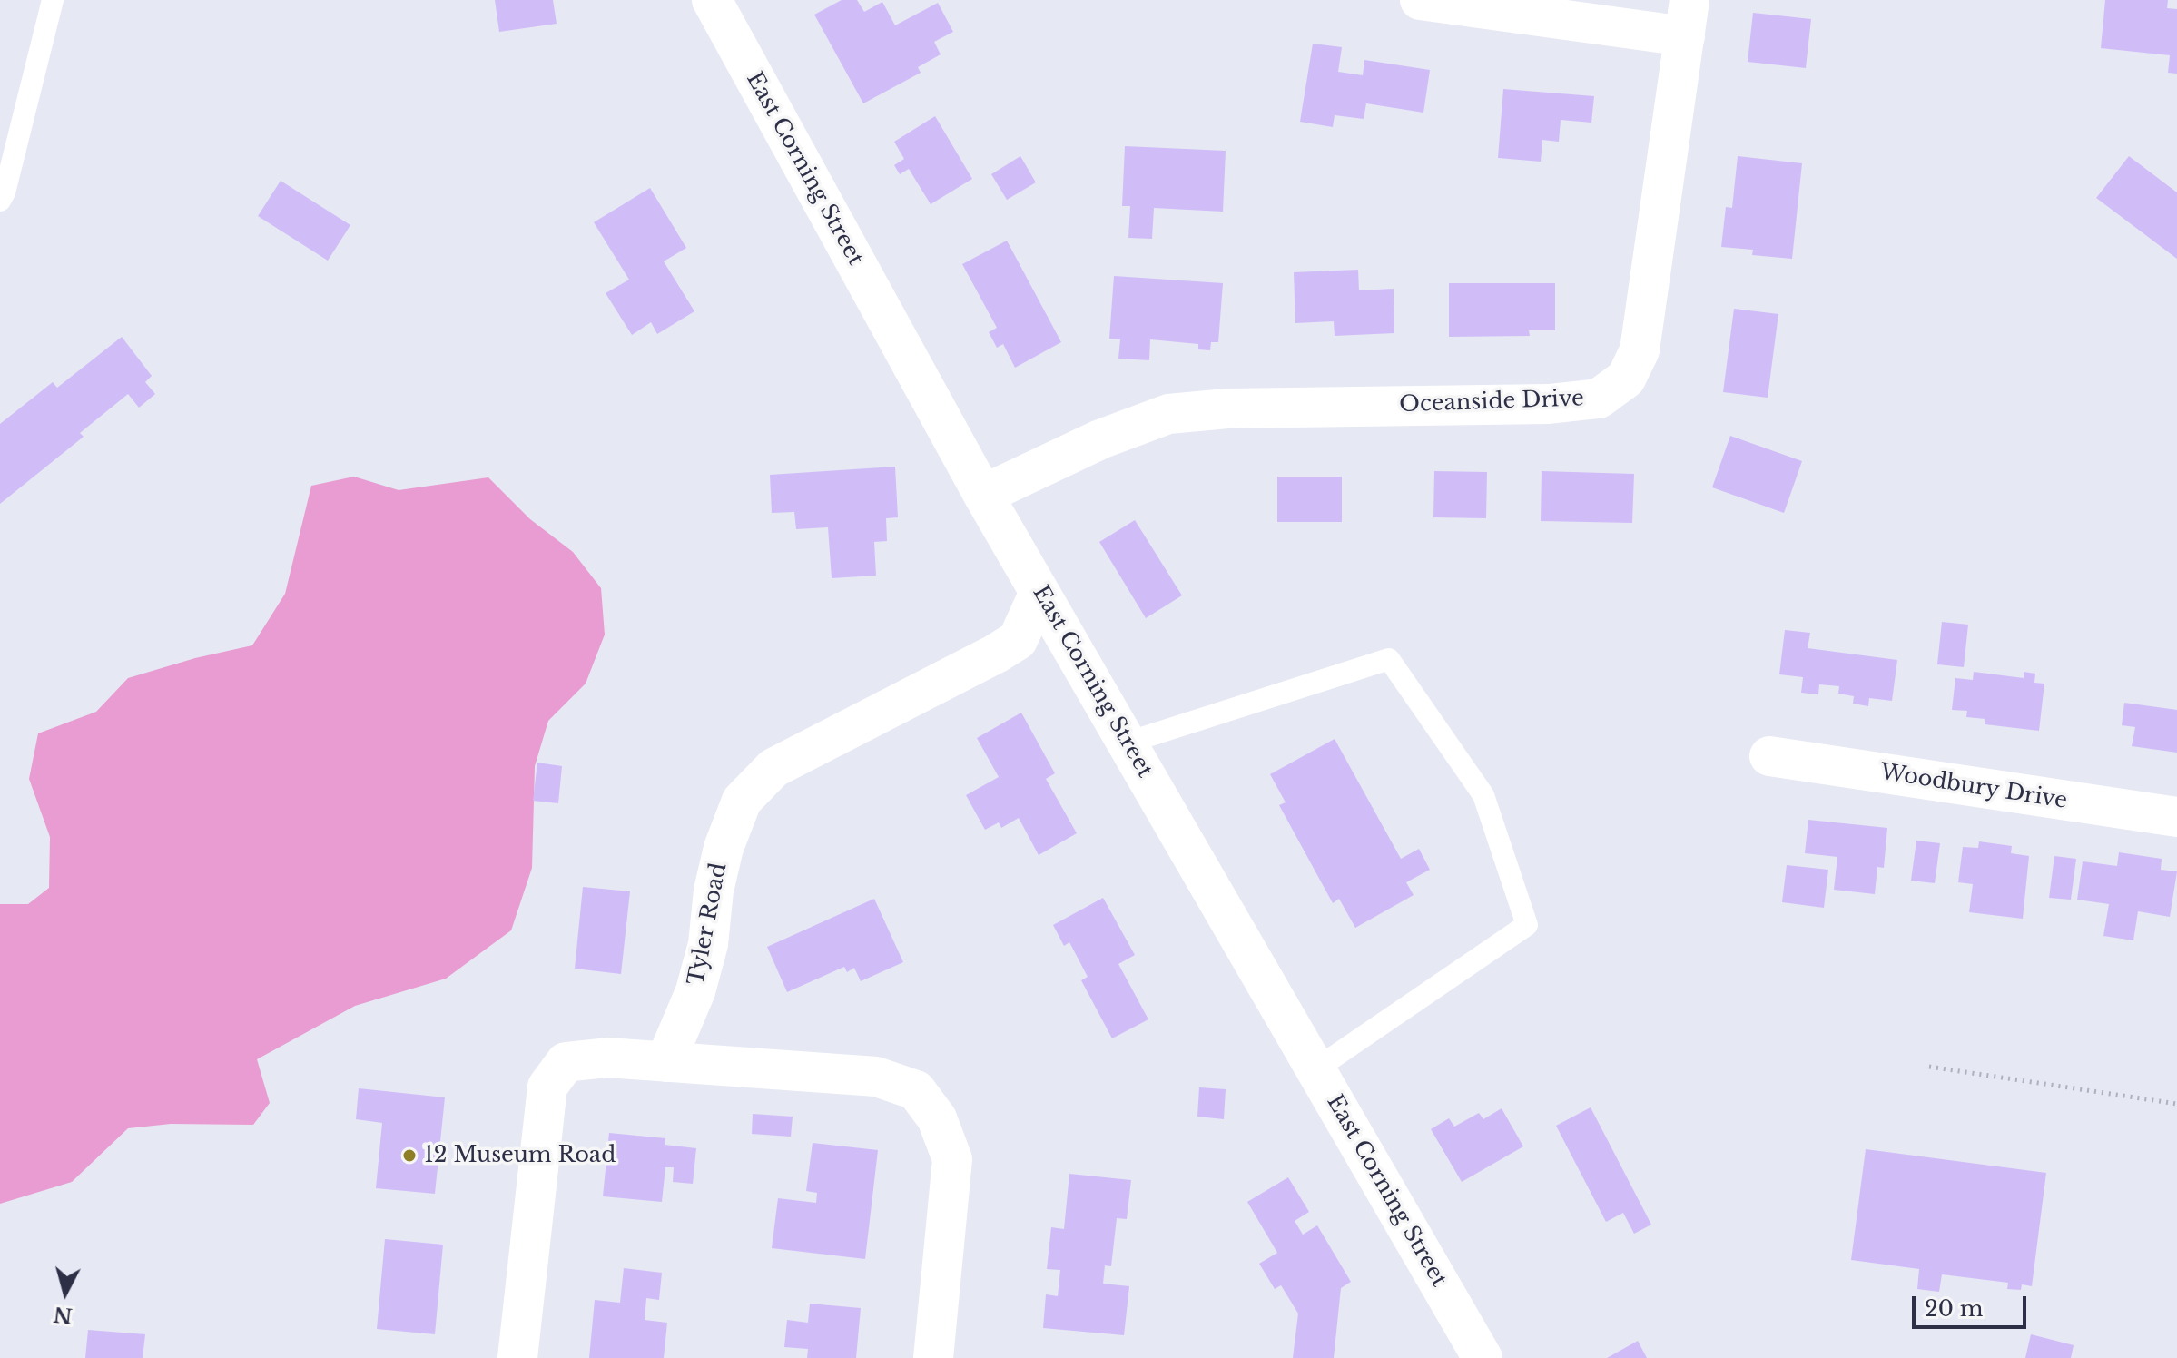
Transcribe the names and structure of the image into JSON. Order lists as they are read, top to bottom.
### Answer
{
  "streets": {
    "street": [
      "East Corning Street",
      "Oceanside Drive",
      "Woodbury Drive",
      "Tyler Road"
    ]
  },
  "crossings": [
    ["East Corning Street", "Oceanside Drive"],
    ["East Corning Street", "Tyler Road"]
  ],
  "places": ["12 Museum Road"],
  "scale_bar": "20 m",
  "north": "bottom"
}
